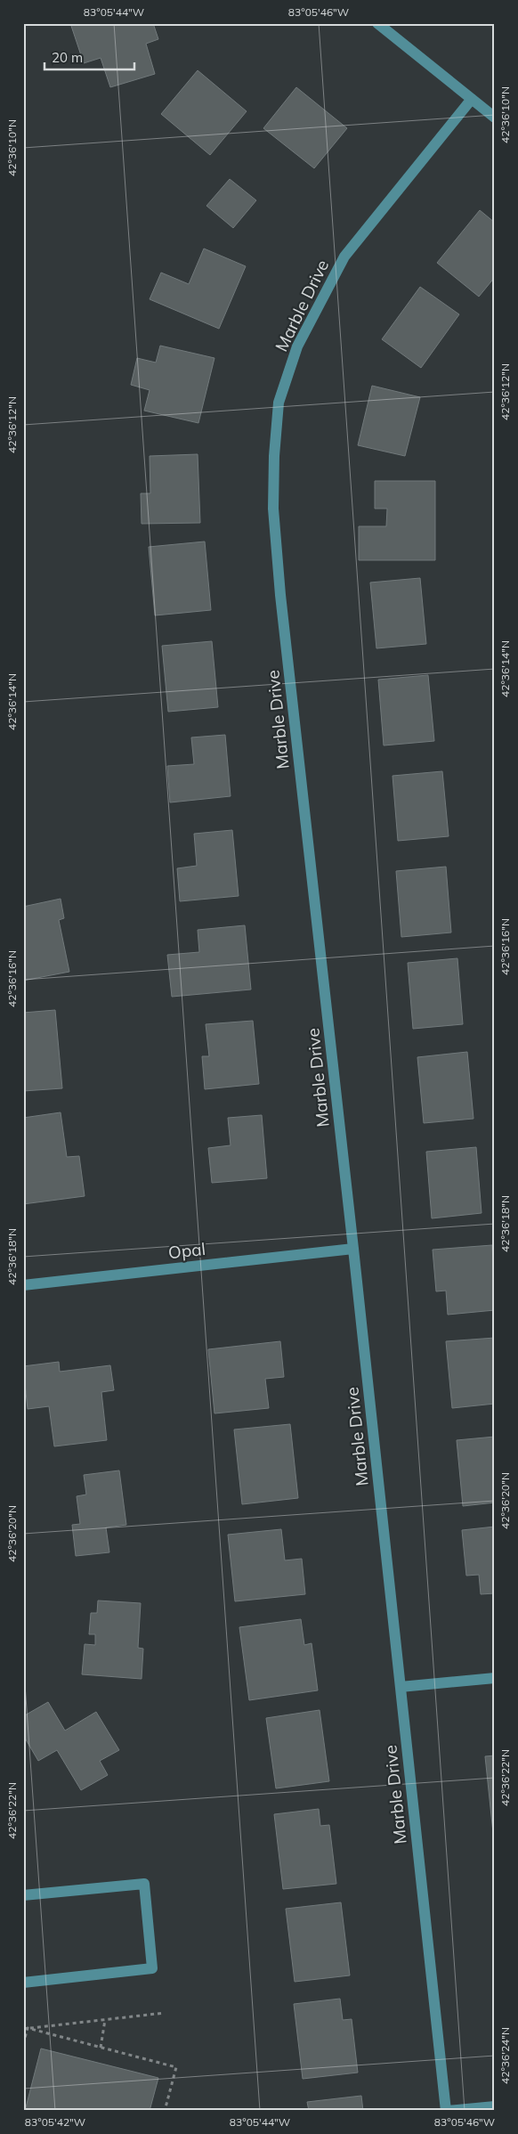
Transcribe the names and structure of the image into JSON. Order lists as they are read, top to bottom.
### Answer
{
  "streets": {
    "street": ["Marble Drive", "Opal"]
  },
  "crossings": [
    ["Marble Drive", "Opal"]
  ],
  "scale_bar": "20 m",
  "coordinates": [
    "83°05'44\"W",
    "83°05'46\"W",
    "42°36'10\"N",
    "42°36'12\"N",
    "42°36'14\"N",
    "42°36'16\"N",
    "42°36'18\"N",
    "42°36'20\"N",
    "42°36'22\"N",
    "42°36'24\"N",
    "83°05'42\"W"
  ]
}
